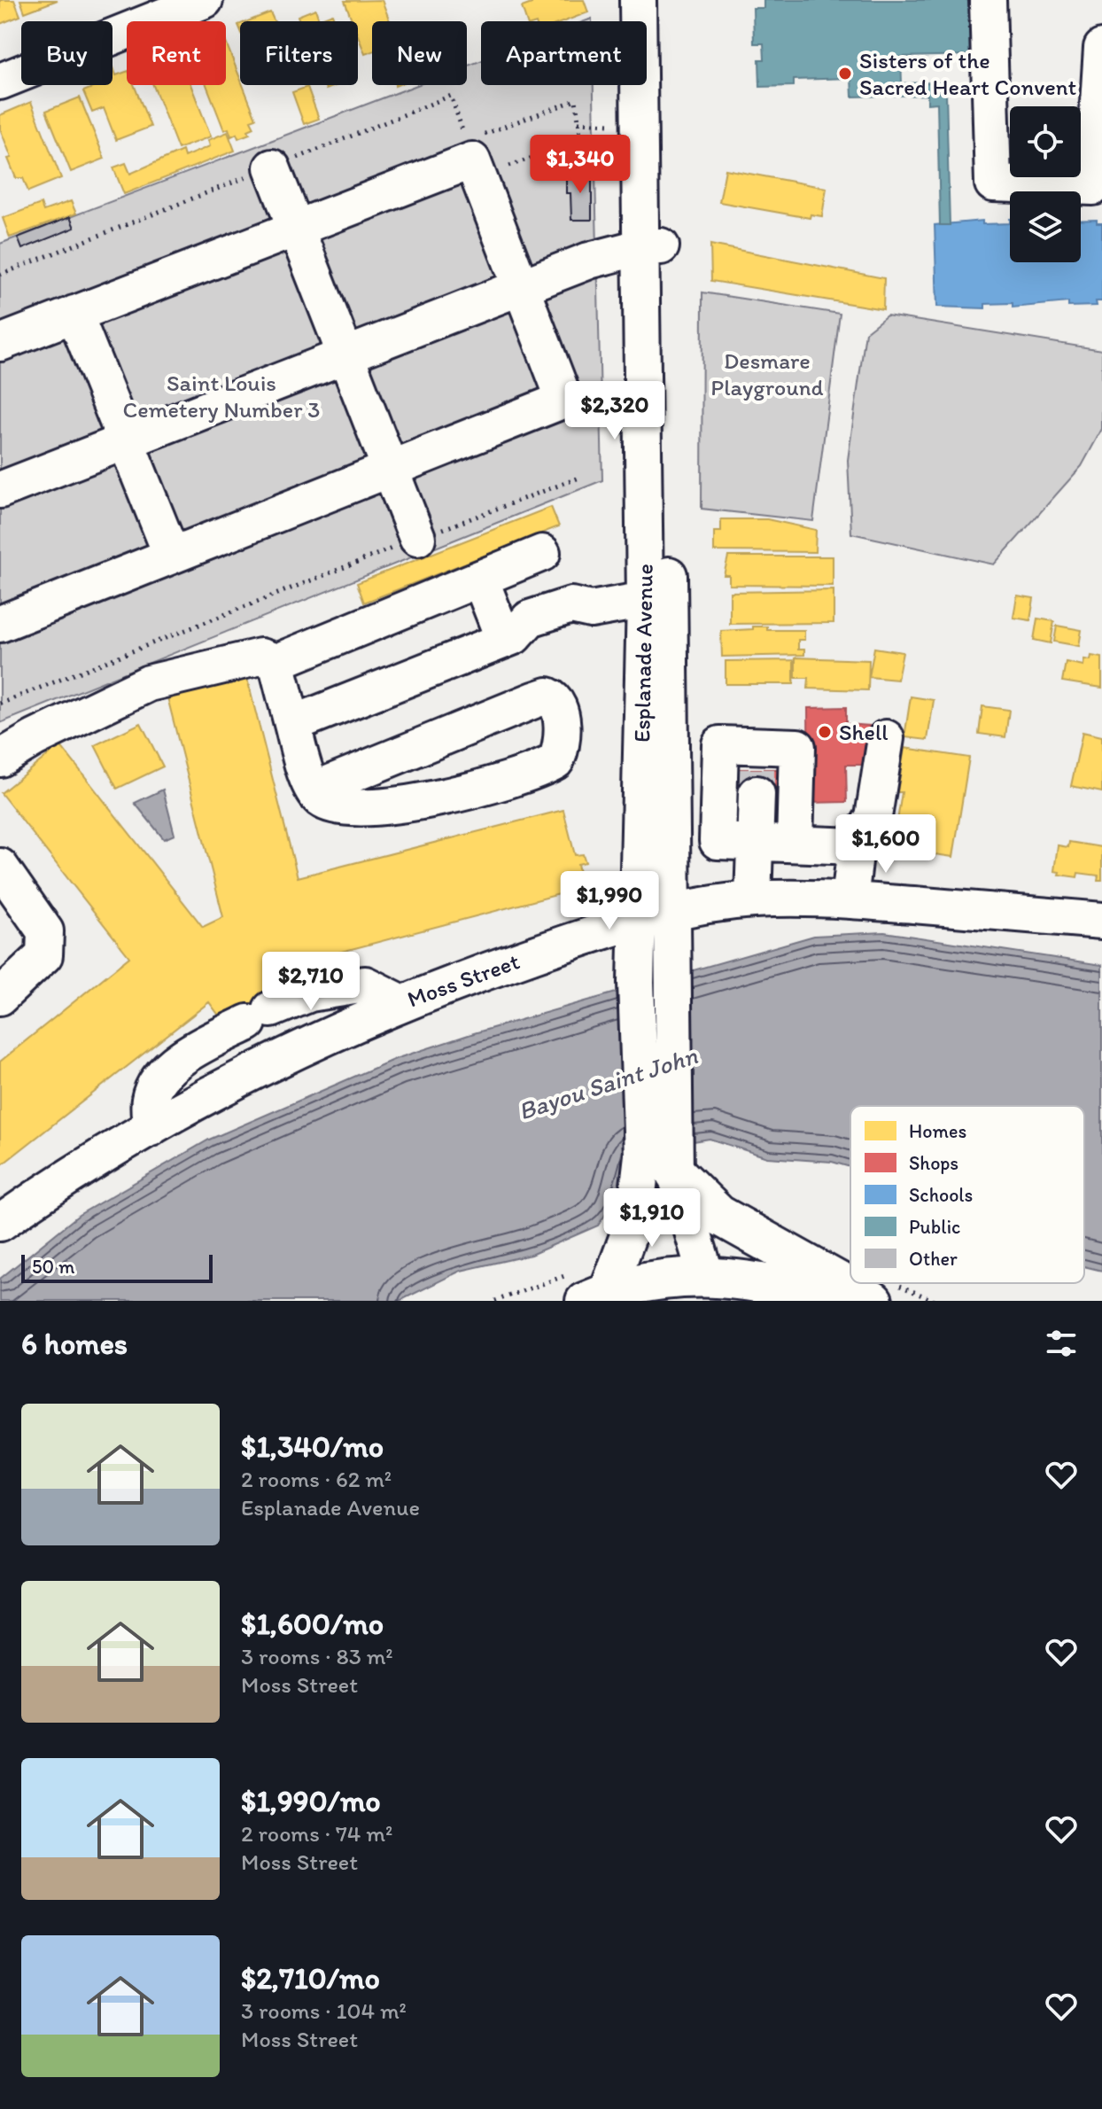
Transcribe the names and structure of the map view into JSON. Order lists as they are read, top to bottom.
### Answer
{
  "streets": {
    "street": ["Esplanade Avenue", "Moss Street"]
  },
  "crossings": [
    ["Esplanade Avenue", "Moss Street"]
  ],
  "water": ["Bayou Saint John"],
  "parks": ["Desmare Playground", "Saint Louis Cemetery Number 3"],
  "places": ["Sisters of the Sacred Heart Convent", "Shell"],
  "legend": [
    "Homes",
    "Shops",
    "Schools",
    "Public",
    "Other"
  ],
  "scale_bar": "50 m",
  "page": {
    "chip": [
      "Buy",
      "Rent",
      "Filters",
      "New",
      "Apartment"
    ],
    "price": [
      "$1,340",
      "$2,320",
      "$1,600",
      "$1,990",
      "$2,710",
      "$1,910"
    ],
    "scale": "50 m",
    "heading": "6 homes",
    "list": [
      {
        "name": "$1,340/mo",
        "note": "2 rooms · 62 m² · Esplanade Avenue"
      },
      {
        "name": "$1,600/mo",
        "note": "3 rooms · 83 m² · Moss Street"
      },
      {
        "name": "$1,990/mo",
        "note": "2 rooms · 74 m² · Moss Street"
      },
      {
        "name": "$2,710/mo",
        "note": "3 rooms · 104 m² · Moss Street"
      }
    ]
  }
}
